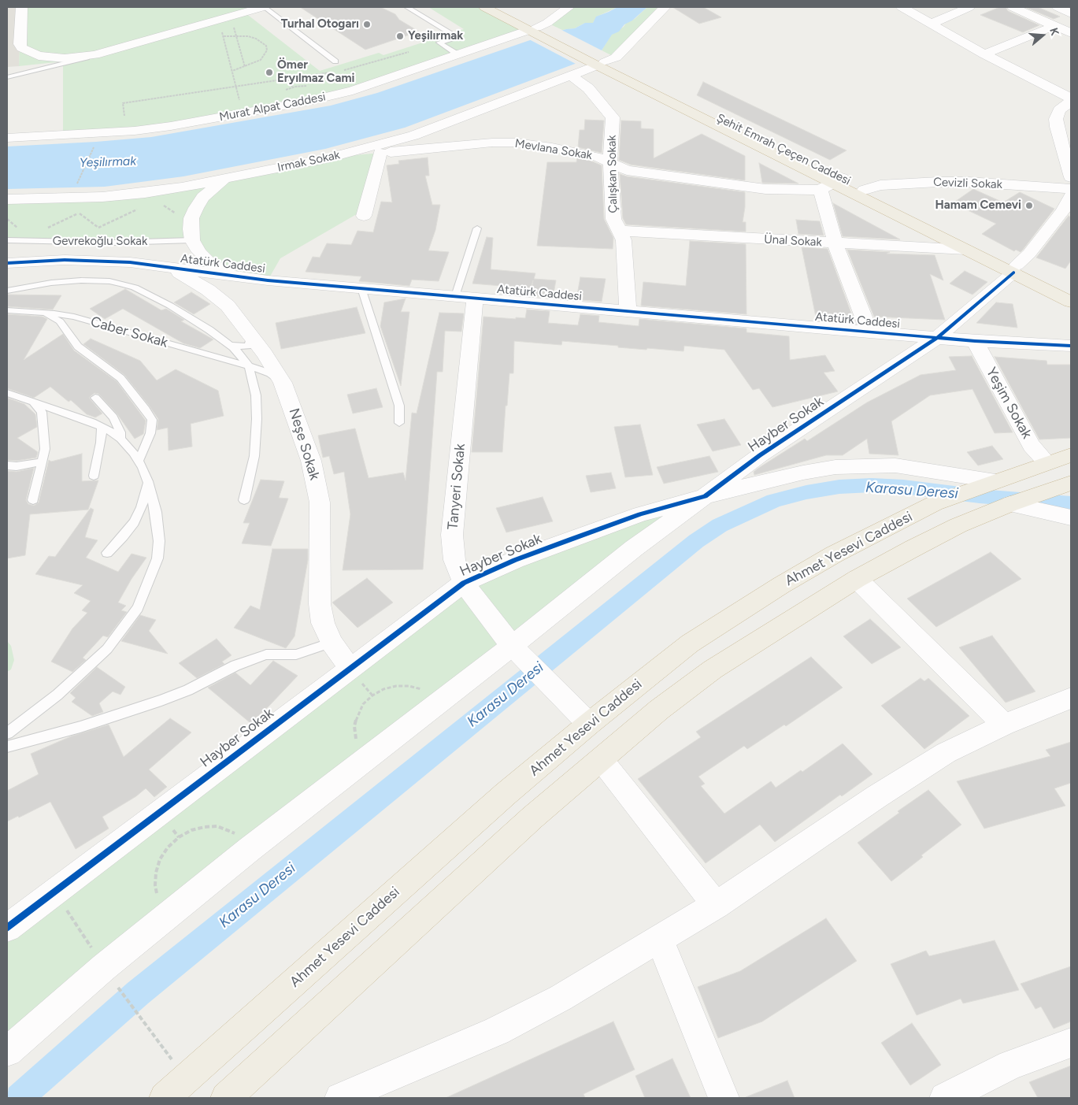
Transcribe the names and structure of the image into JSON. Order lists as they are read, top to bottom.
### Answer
{
  "streets": {
    "highway": ["Şehit Emrah Çeçen Caddesi", "Ahmet Yesevi Caddesi"],
    "street": [
      "Murat Alpat Caddesi",
      "Mevlana Sokak",
      "Irmak Sokak",
      "Çalışkan Sokak",
      "Cevizli Sokak",
      "Ünal Sokak",
      "Atatürk Caddesi",
      "Yeşim Sokak",
      "Hayber Sokak",
      "Neşe Sokak",
      "Tanyeri Sokak"
    ],
    "lane": ["Gevrekoğlu Sokak", "Caber Sokak"]
  },
  "crossings": [
    ["Murat Alpat Caddesi", "Şehit Emrah Çeçen Caddesi"],
    ["Mevlana Sokak", "Şehit Emrah Çeçen Caddesi"],
    ["Mevlana Sokak", "Irmak Sokak"],
    ["Mevlana Sokak", "Çalışkan Sokak"],
    ["Şehit Emrah Çeçen Caddesi", "Irmak Sokak"],
    ["Şehit Emrah Çeçen Caddesi", "Cevizli Sokak"],
    ["Şehit Emrah Çeçen Caddesi", "Ünal Sokak"],
    ["Şehit Emrah Çeçen Caddesi", "Hayber Sokak"],
    ["Irmak Sokak", "Çalışkan Sokak"],
    ["Çalışkan Sokak", "Ünal Sokak"],
    ["Çalışkan Sokak", "Atatürk Caddesi"],
    ["Atatürk Caddesi", "Yeşim Sokak"],
    ["Atatürk Caddesi", "Hayber Sokak"],
    ["Atatürk Caddesi", "Neşe Sokak"],
    ["Atatürk Caddesi", "Tanyeri Sokak"],
    ["Yeşim Sokak", "Ahmet Yesevi Caddesi"],
    ["Hayber Sokak", "Neşe Sokak"],
    ["Hayber Sokak", "Tanyeri Sokak"],
    ["Tanyeri Sokak", "Ahmet Yesevi Caddesi"]
  ],
  "water": ["Yeşilırmak", "Karasu Deresi"],
  "places": [
    "Turhal Otogarı",
    "Yeşilırmak",
    "Ömer Eryılmaz Cami",
    "Hamam Cemevi"
  ],
  "north": "right"
}
